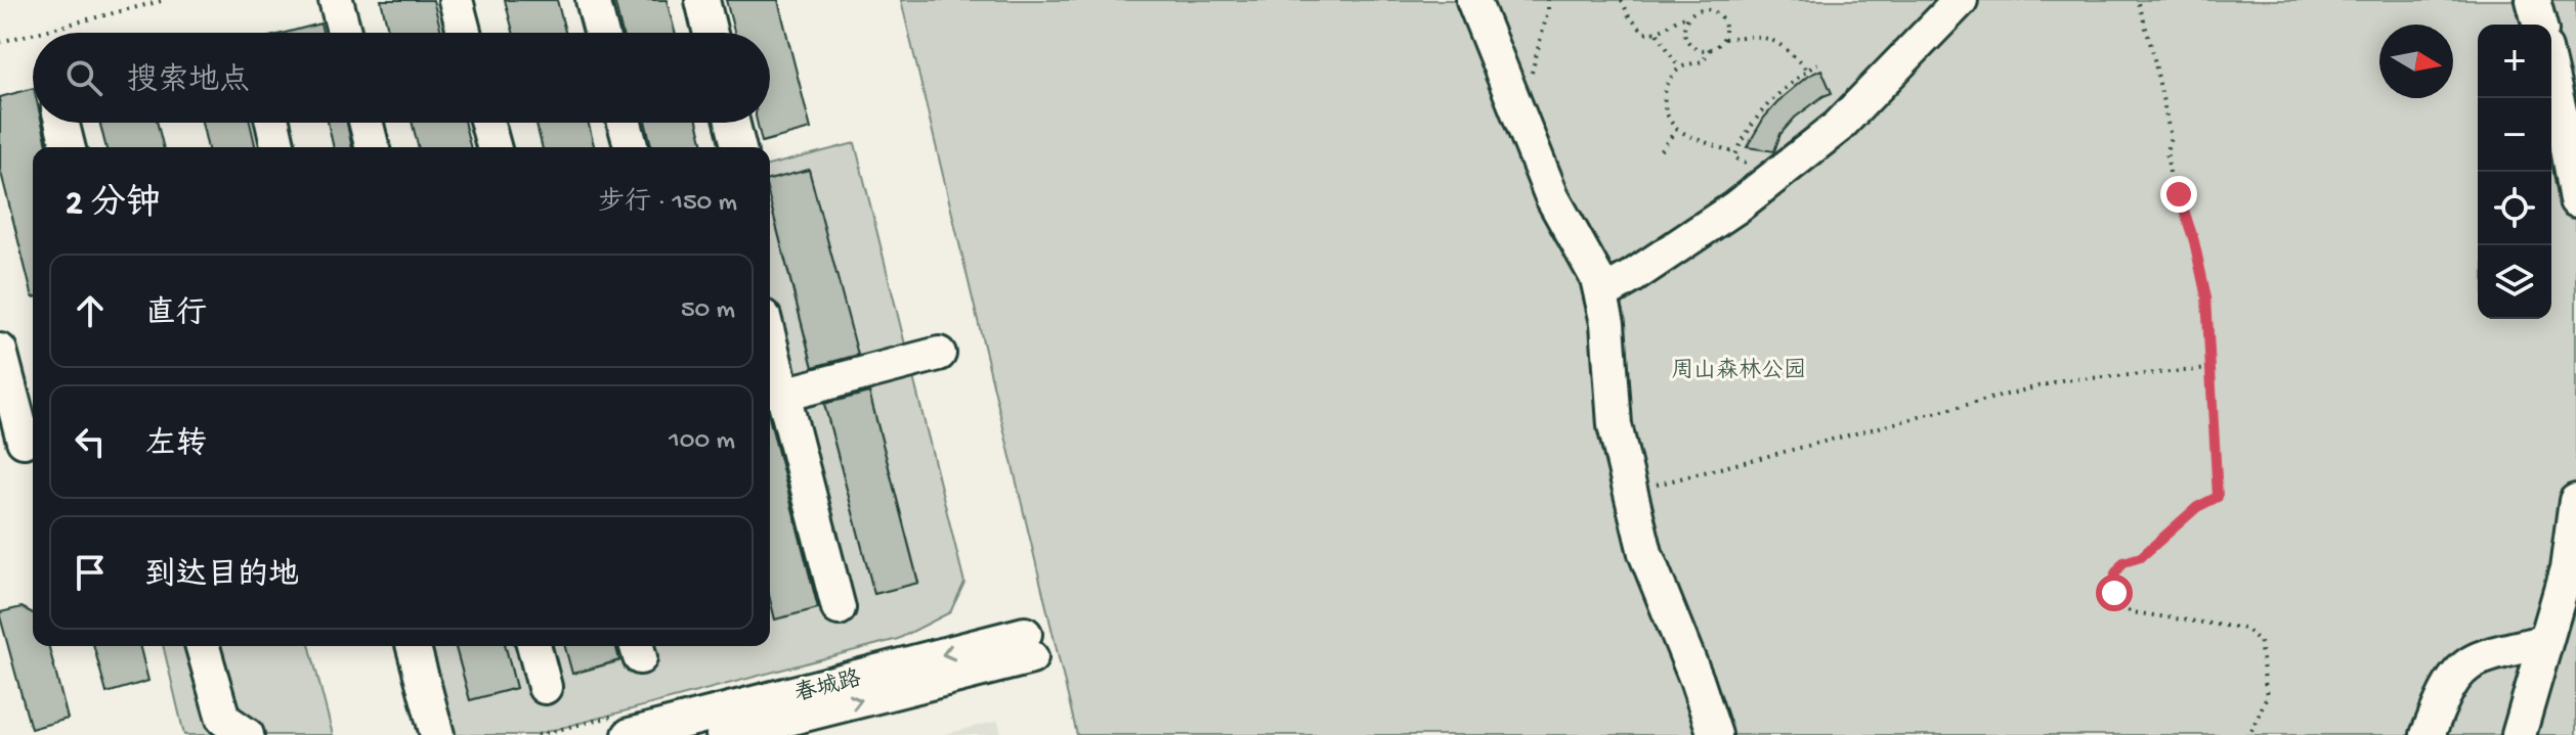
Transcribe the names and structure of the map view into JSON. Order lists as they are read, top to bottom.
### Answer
{
  "streets": {
    "street": ["春城路"]
  },
  "parks": ["周山森林公园"],
  "north": "right",
  "page": {
    "map_buttons": ["+", "−"],
    "search": "搜索地点",
    "heading": ["2 分钟", "步行 · 150 m"],
    "list": [
      ["直行", "50 m"],
      ["左转", "100 m"],
      "到达目的地"
    ]
  }
}
